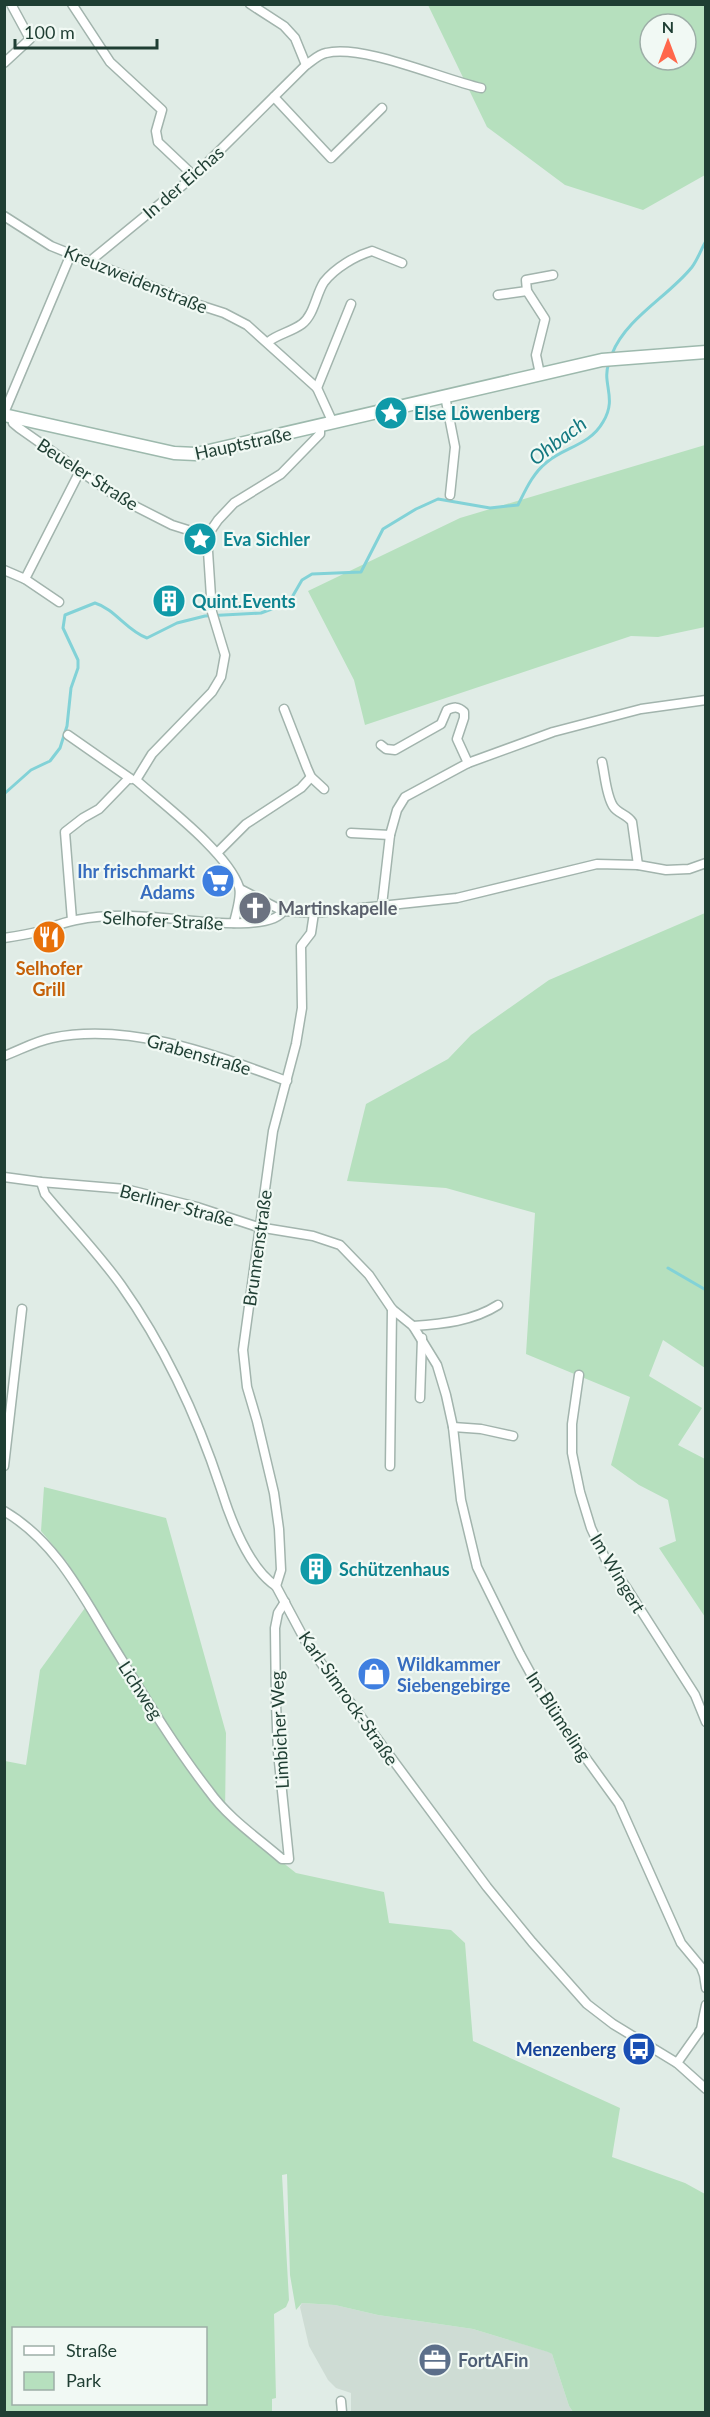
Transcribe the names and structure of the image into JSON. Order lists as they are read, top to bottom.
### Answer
{
  "streets": {
    "main road": ["Hauptstraße"],
    "street": [
      "In der Eichas",
      "Kreuzweidenstraße",
      "Beueler Straße",
      "Selhofer Straße",
      "Grabenstraße",
      "Berliner Straße",
      "Brunnenstraße",
      "Im Wingert",
      "Lichweg",
      "Karl-Simrock-Straße",
      "Im Blümeling",
      "Limbicher Weg"
    ]
  },
  "crossings": [
    ["In der Eichas", "Kreuzweidenstraße"],
    ["Kreuzweidenstraße", "Hauptstraße"],
    ["Hauptstraße", "Beueler Straße"],
    ["Selhofer Straße", "Brunnenstraße"],
    ["Grabenstraße", "Brunnenstraße"],
    ["Berliner Straße", "Brunnenstraße"],
    ["Berliner Straße", "Karl-Simrock-Straße"],
    ["Berliner Straße", "Im Blümeling"],
    ["Brunnenstraße", "Karl-Simrock-Straße"],
    ["Lichweg", "Limbicher Weg"],
    ["Karl-Simrock-Straße", "Limbicher Weg"]
  ],
  "water": ["Ohbach"],
  "places": {
    "place": ["Else Löwenberg", "Eva Sichler"],
    "building": ["Quint.Events", "Schützenhaus"],
    "supermarket": ["Ihr frischmarkt Adams"],
    "church": ["Martinskapelle"],
    "restaurant": ["Selhofer Grill"],
    "shop": ["Wildkammer Siebengebirge"],
    "bus stop": ["Menzenberg"],
    "office": ["FortAFin"]
  },
  "legend": ["Straße", "Park"],
  "scale_bar": "100 m",
  "north": "top"
}
